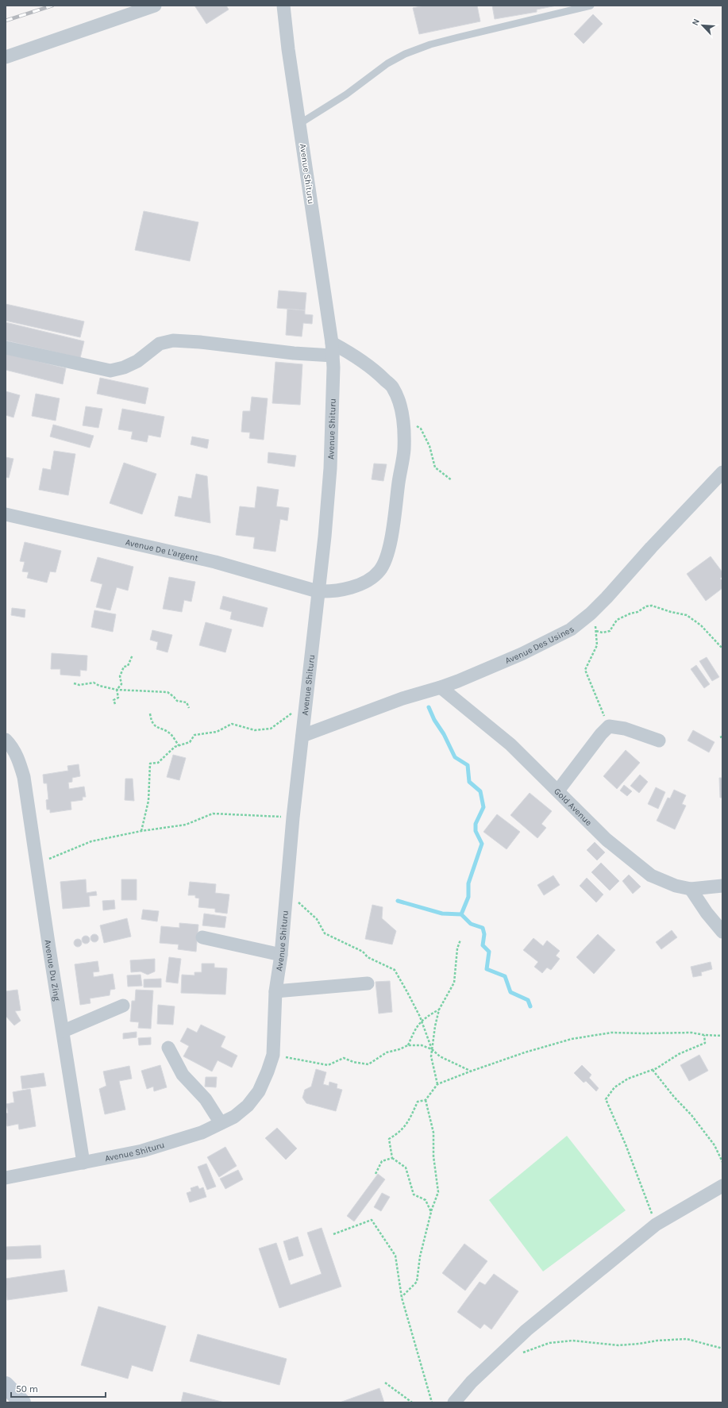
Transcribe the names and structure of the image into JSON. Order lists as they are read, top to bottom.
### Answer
{
  "streets": {
    "street": [
      "Avenue Shituru",
      "Avenue De L'argent",
      "Avenue Des Usines",
      "Gold Avenue",
      "Avenue Du Zing"
    ]
  },
  "crossings": [
    ["Avenue Shituru", "Avenue De L'argent"],
    ["Avenue Shituru", "Avenue Des Usines"],
    ["Avenue Shituru", "Avenue Du Zing"],
    ["Avenue Des Usines", "Gold Avenue"]
  ],
  "scale_bar": "50 m",
  "north": "top left"
}
